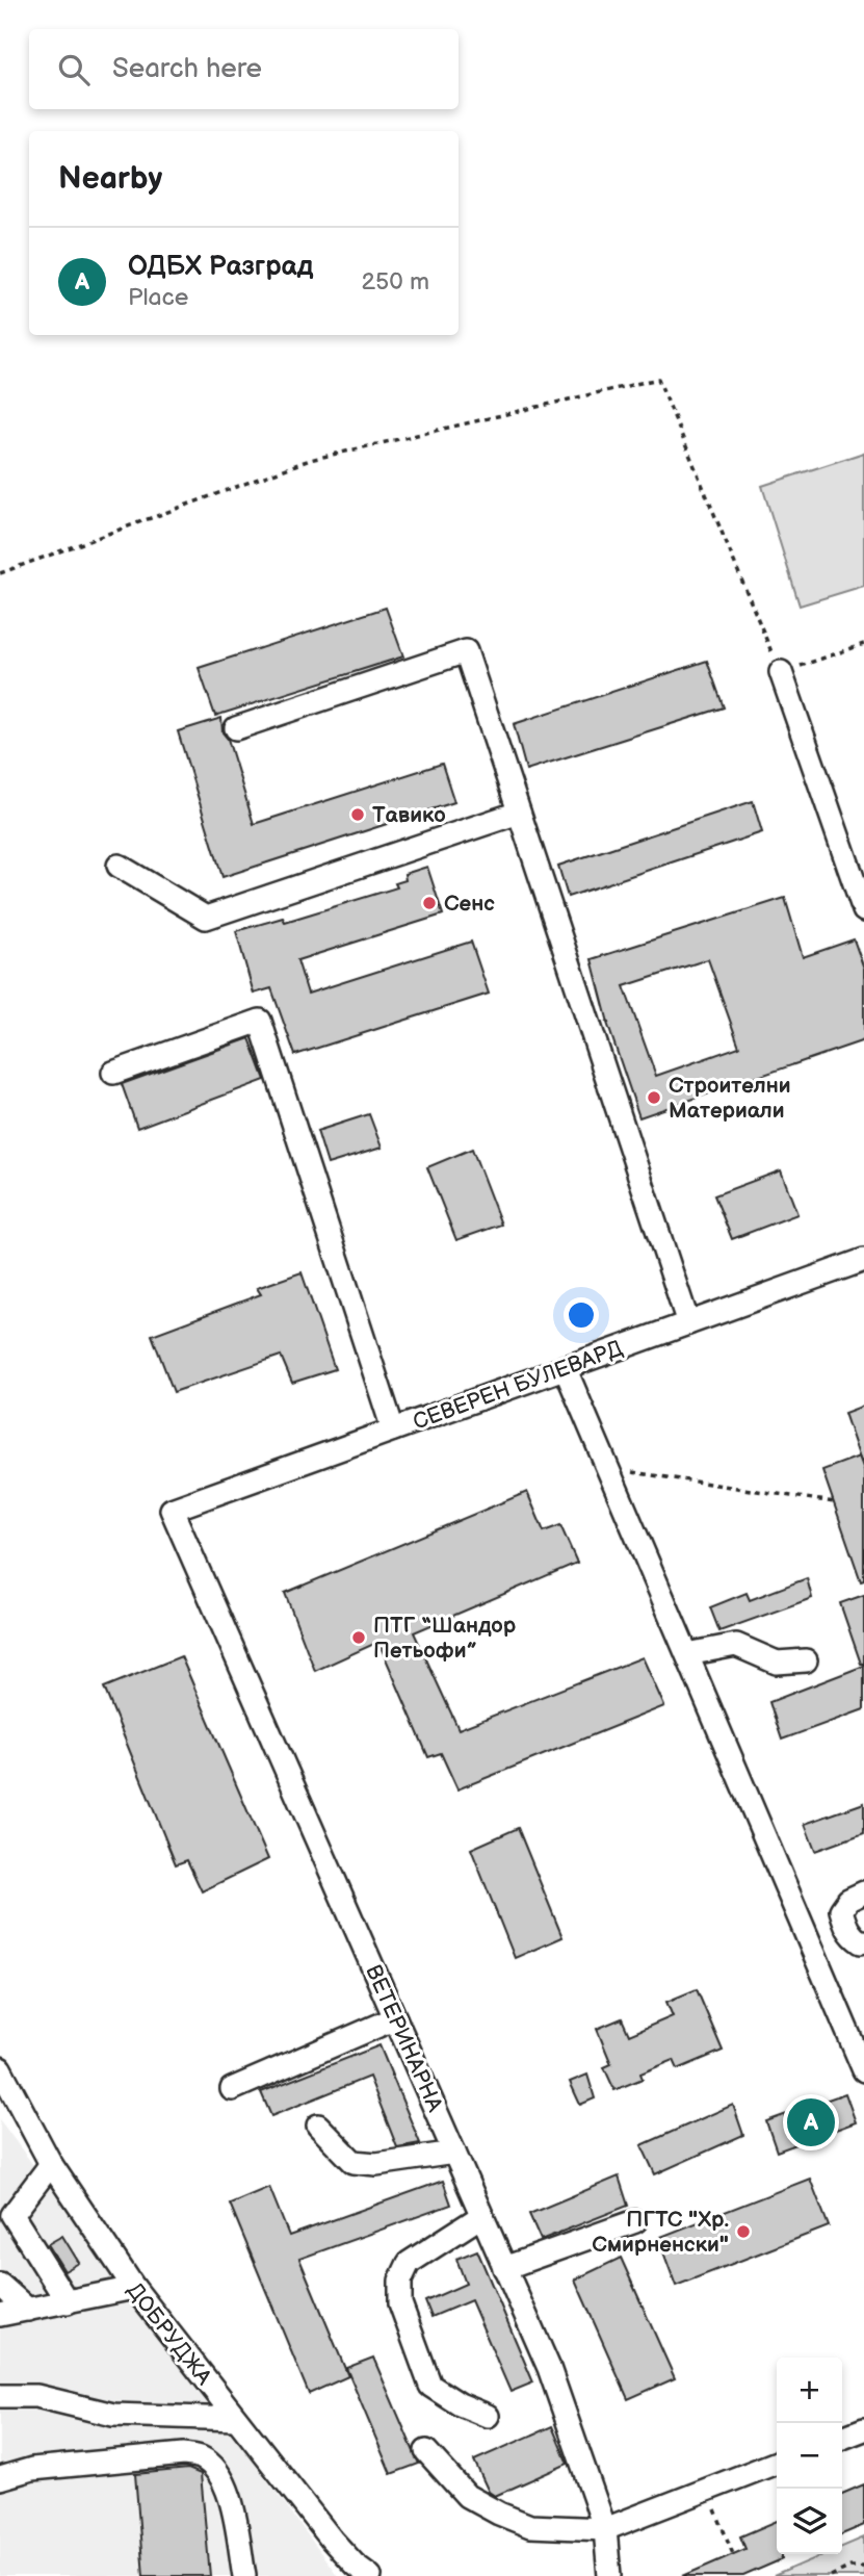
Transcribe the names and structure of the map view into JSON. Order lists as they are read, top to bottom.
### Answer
{
  "streets": {
    "street": ["СЕВЕРЕН БУЛЕВАРД", "ВЕТЕРИНАРНА", "ДОБРУДЖА"]
  },
  "crossings": [
    ["СЕВЕРЕН БУЛЕВАРД", "ВЕТЕРИНАРНА"]
  ],
  "places": [
    "Тавико",
    "Сенс",
    "Строителни Материали",
    "ПТГ “Шандор Петьофи”",
    "ПГТС \"Хр. Смирненски\""
  ],
  "page": {
    "search": "Search here",
    "heading": "Nearby",
    "list": [
      {
        "mark": "A",
        "name": "ОДБХ Разград",
        "note": "Place",
        "value": "250 m"
      }
    ],
    "pins": "A",
    "map_buttons": ["+", "−"]
  }
}
